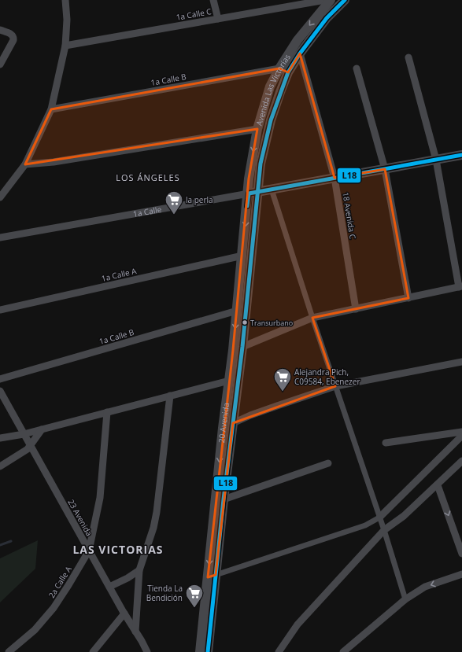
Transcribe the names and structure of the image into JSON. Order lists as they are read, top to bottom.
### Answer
{
  "streets": {
    "street": [
      "1a Calle C",
      "1a Calle B",
      "Avenida Las Victorias",
      "1a Calle",
      "18 Avenida C",
      "1a Calle A",
      "20 Avenida",
      "23 Avenida",
      "2a Calle A"
    ]
  },
  "crossings": [
    ["1a Calle B", "Avenida Las Victorias"],
    ["1a Calle B", "20 Avenida"],
    ["Avenida Las Victorias", "1a Calle"],
    ["Avenida Las Victorias", "18 Avenida C"],
    ["Avenida Las Victorias", "20 Avenida"],
    ["1a Calle", "18 Avenida C"],
    ["1a Calle", "20 Avenida"],
    ["1a Calle A", "20 Avenida"],
    ["23 Avenida", "2a Calle A"]
  ],
  "districts": ["LOS ÁNGELES", "LAS VICTORIAS"],
  "places": {
    "supermarket": ["la perla", "Alejandra Pich, C09584, Ebenezer", "Tienda La Bendición"],
    "other": ["Transurbano"]
  },
  "lines": ["transit line L18"]
}
